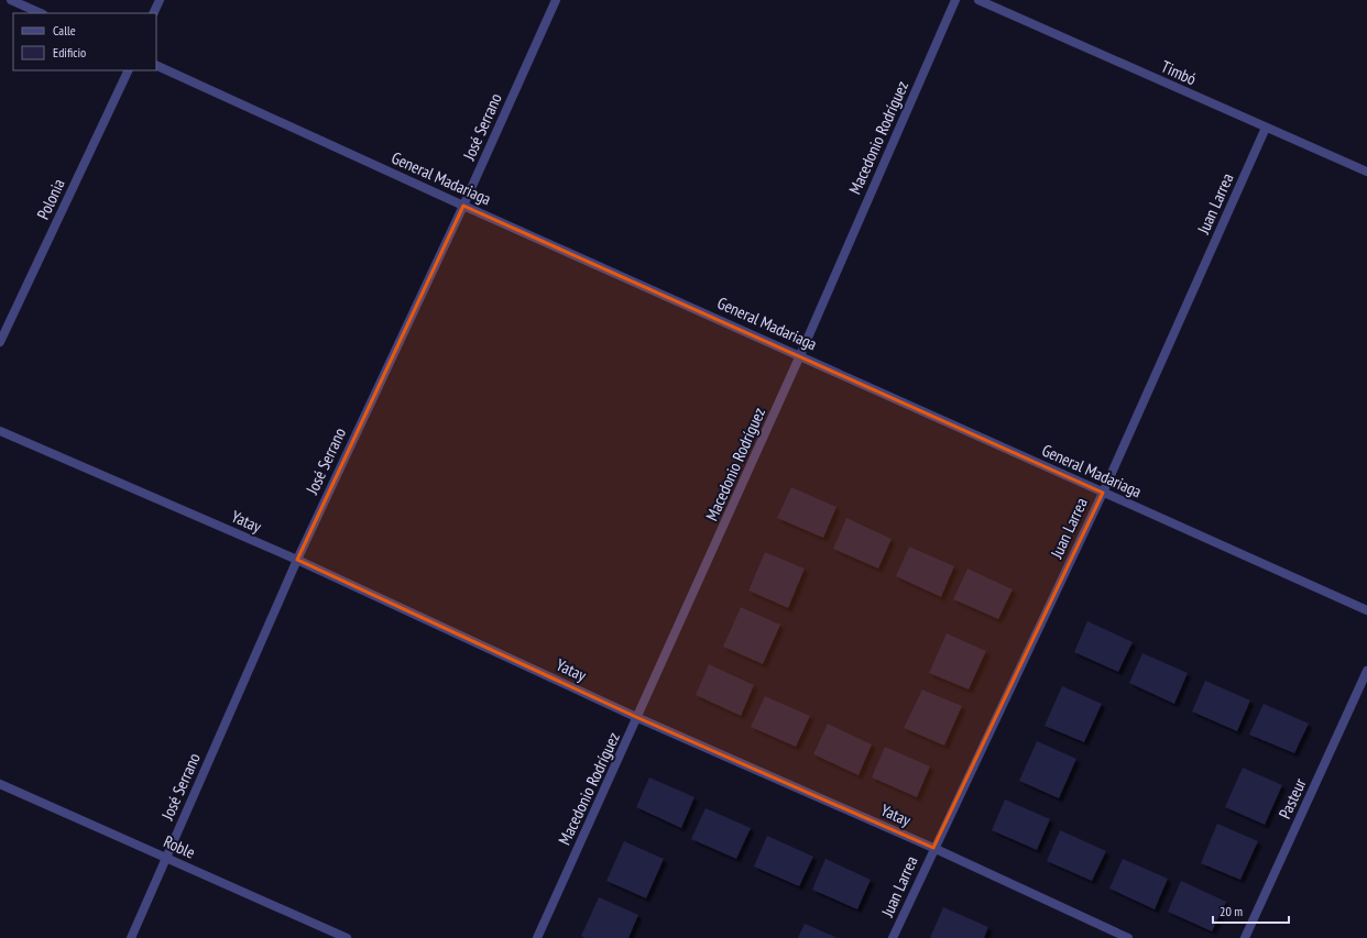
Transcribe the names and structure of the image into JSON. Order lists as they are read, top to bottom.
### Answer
{
  "streets": {
    "street": [
      "Timbó",
      "José Serrano",
      "Macedonio Rodríguez",
      "General Madariaga",
      "Polonia",
      "Juan Larrea",
      "Yatay",
      "Pasteur",
      "Roble"
    ]
  },
  "crossings": [
    ["Timbó", "Juan Larrea"],
    ["José Serrano", "General Madariaga"],
    ["José Serrano", "Yatay"],
    ["José Serrano", "Roble"],
    ["Macedonio Rodríguez", "General Madariaga"],
    ["Macedonio Rodríguez", "Yatay"],
    ["General Madariaga", "Juan Larrea"],
    ["Juan Larrea", "Yatay"]
  ],
  "legend": ["Calle", "Edificio"],
  "scale_bar": "20 m"
}
